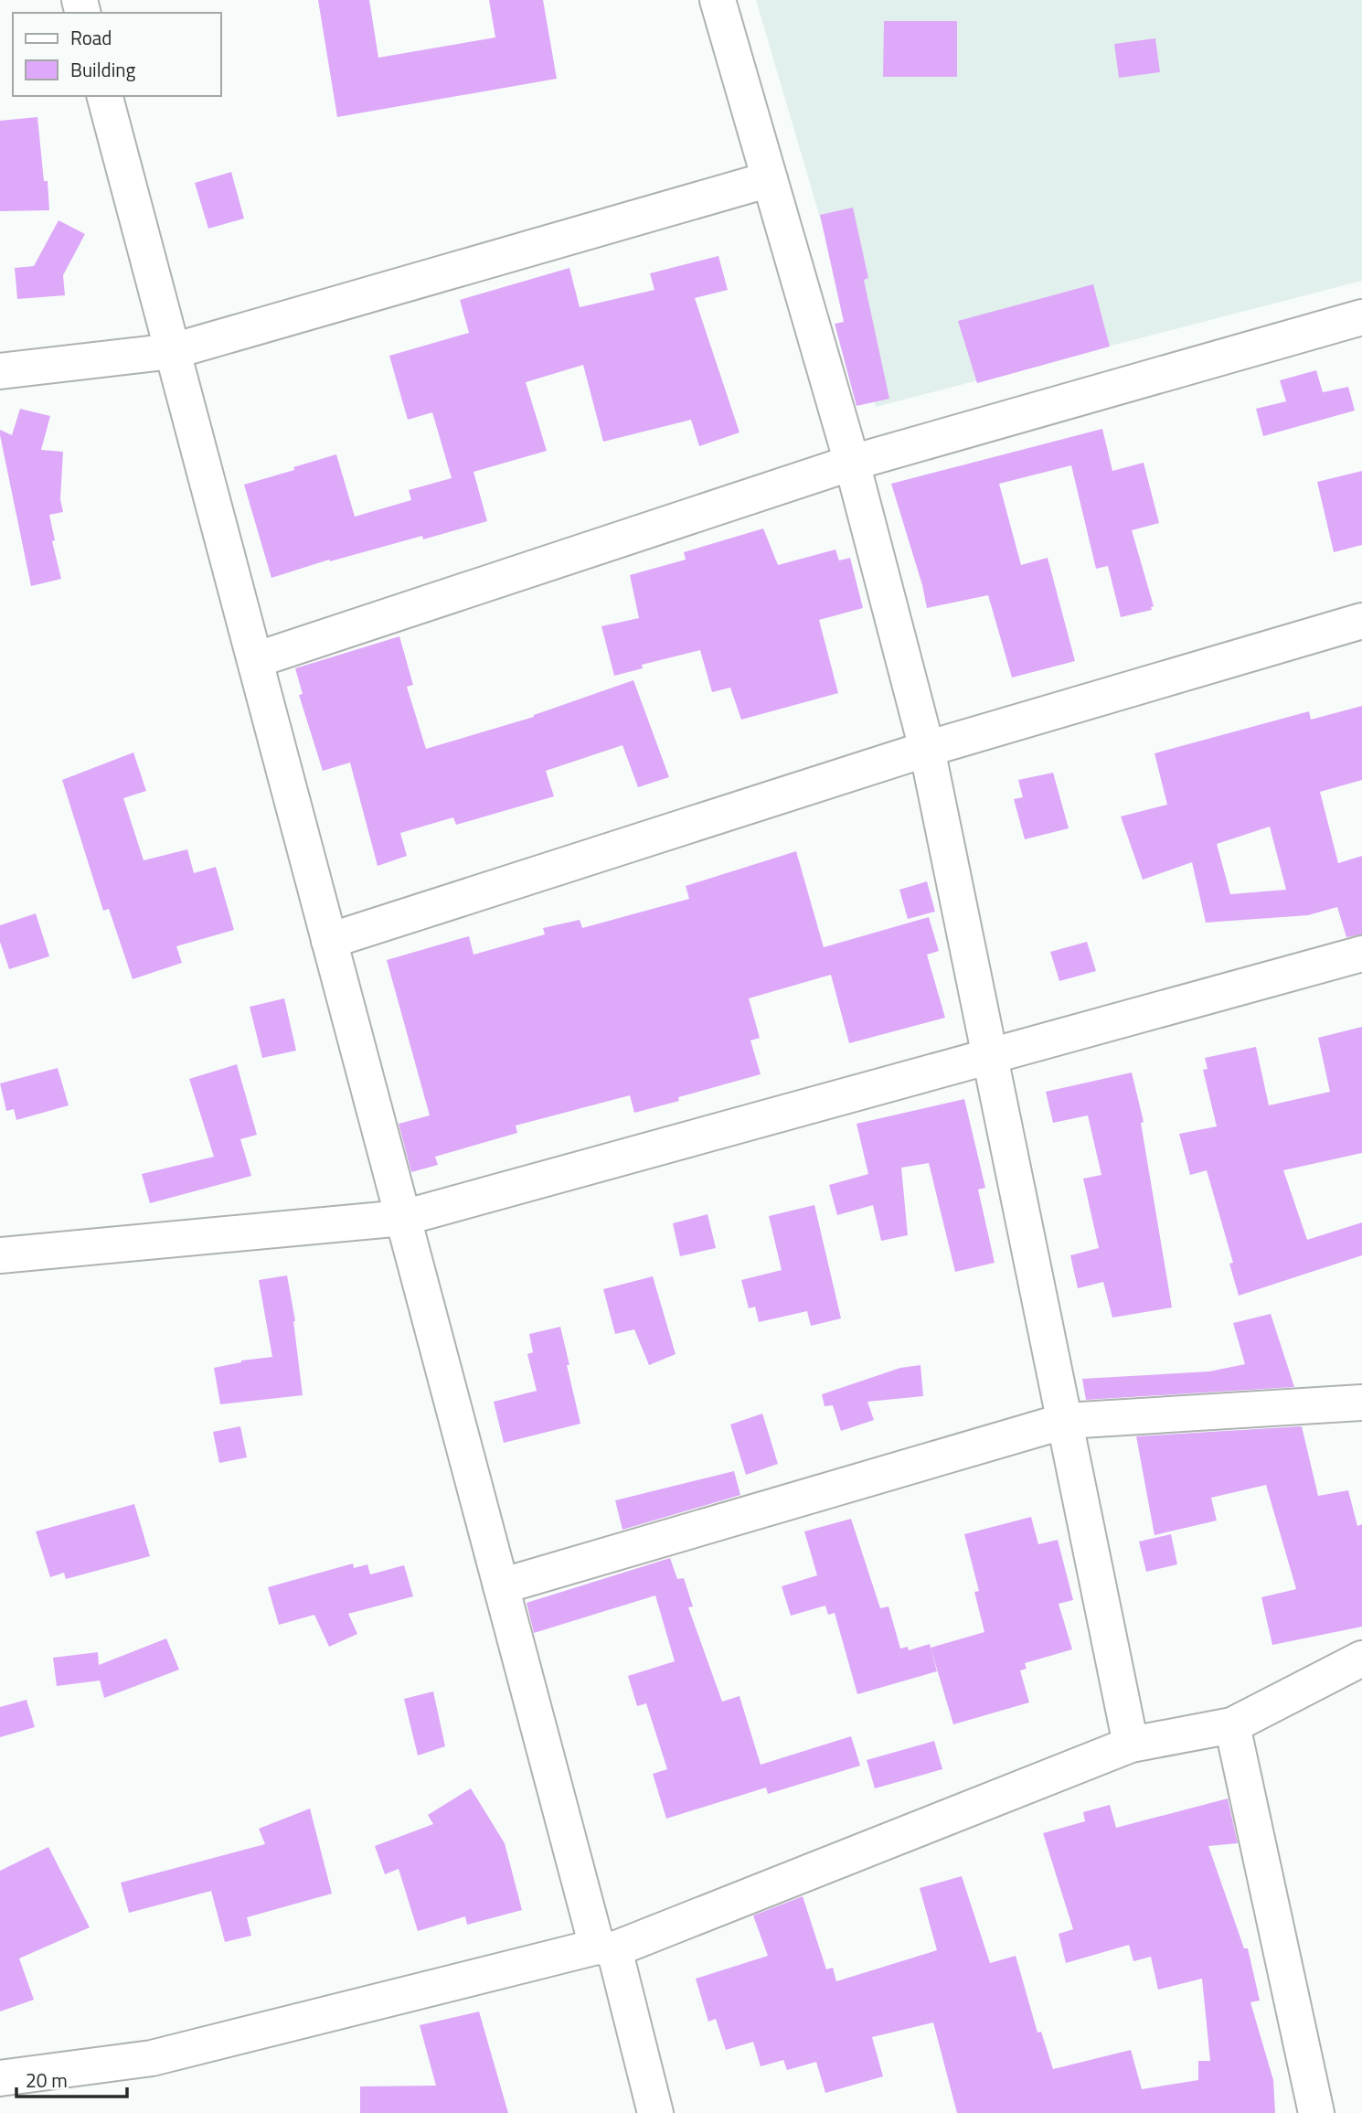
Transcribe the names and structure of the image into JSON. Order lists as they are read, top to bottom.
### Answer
{
  "legend": ["Road", "Building"],
  "scale_bar": "20 m"
}
